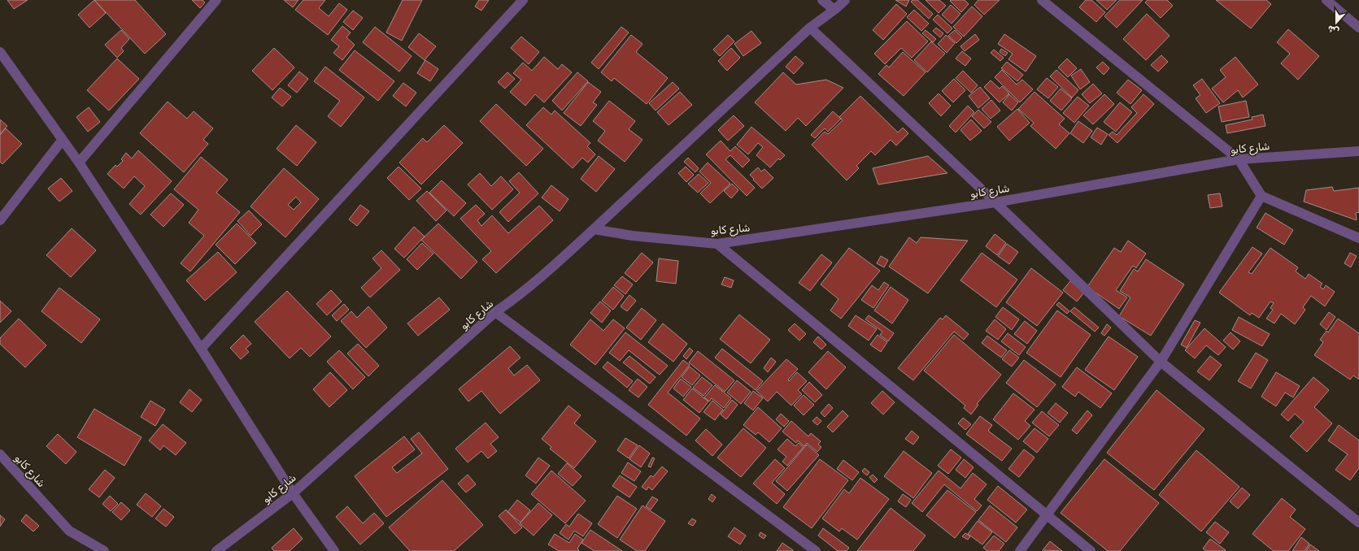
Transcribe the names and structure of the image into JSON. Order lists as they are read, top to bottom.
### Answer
{
  "streets": {
    "street": ["شارع كابو"]
  },
  "north": "bottom"
}
